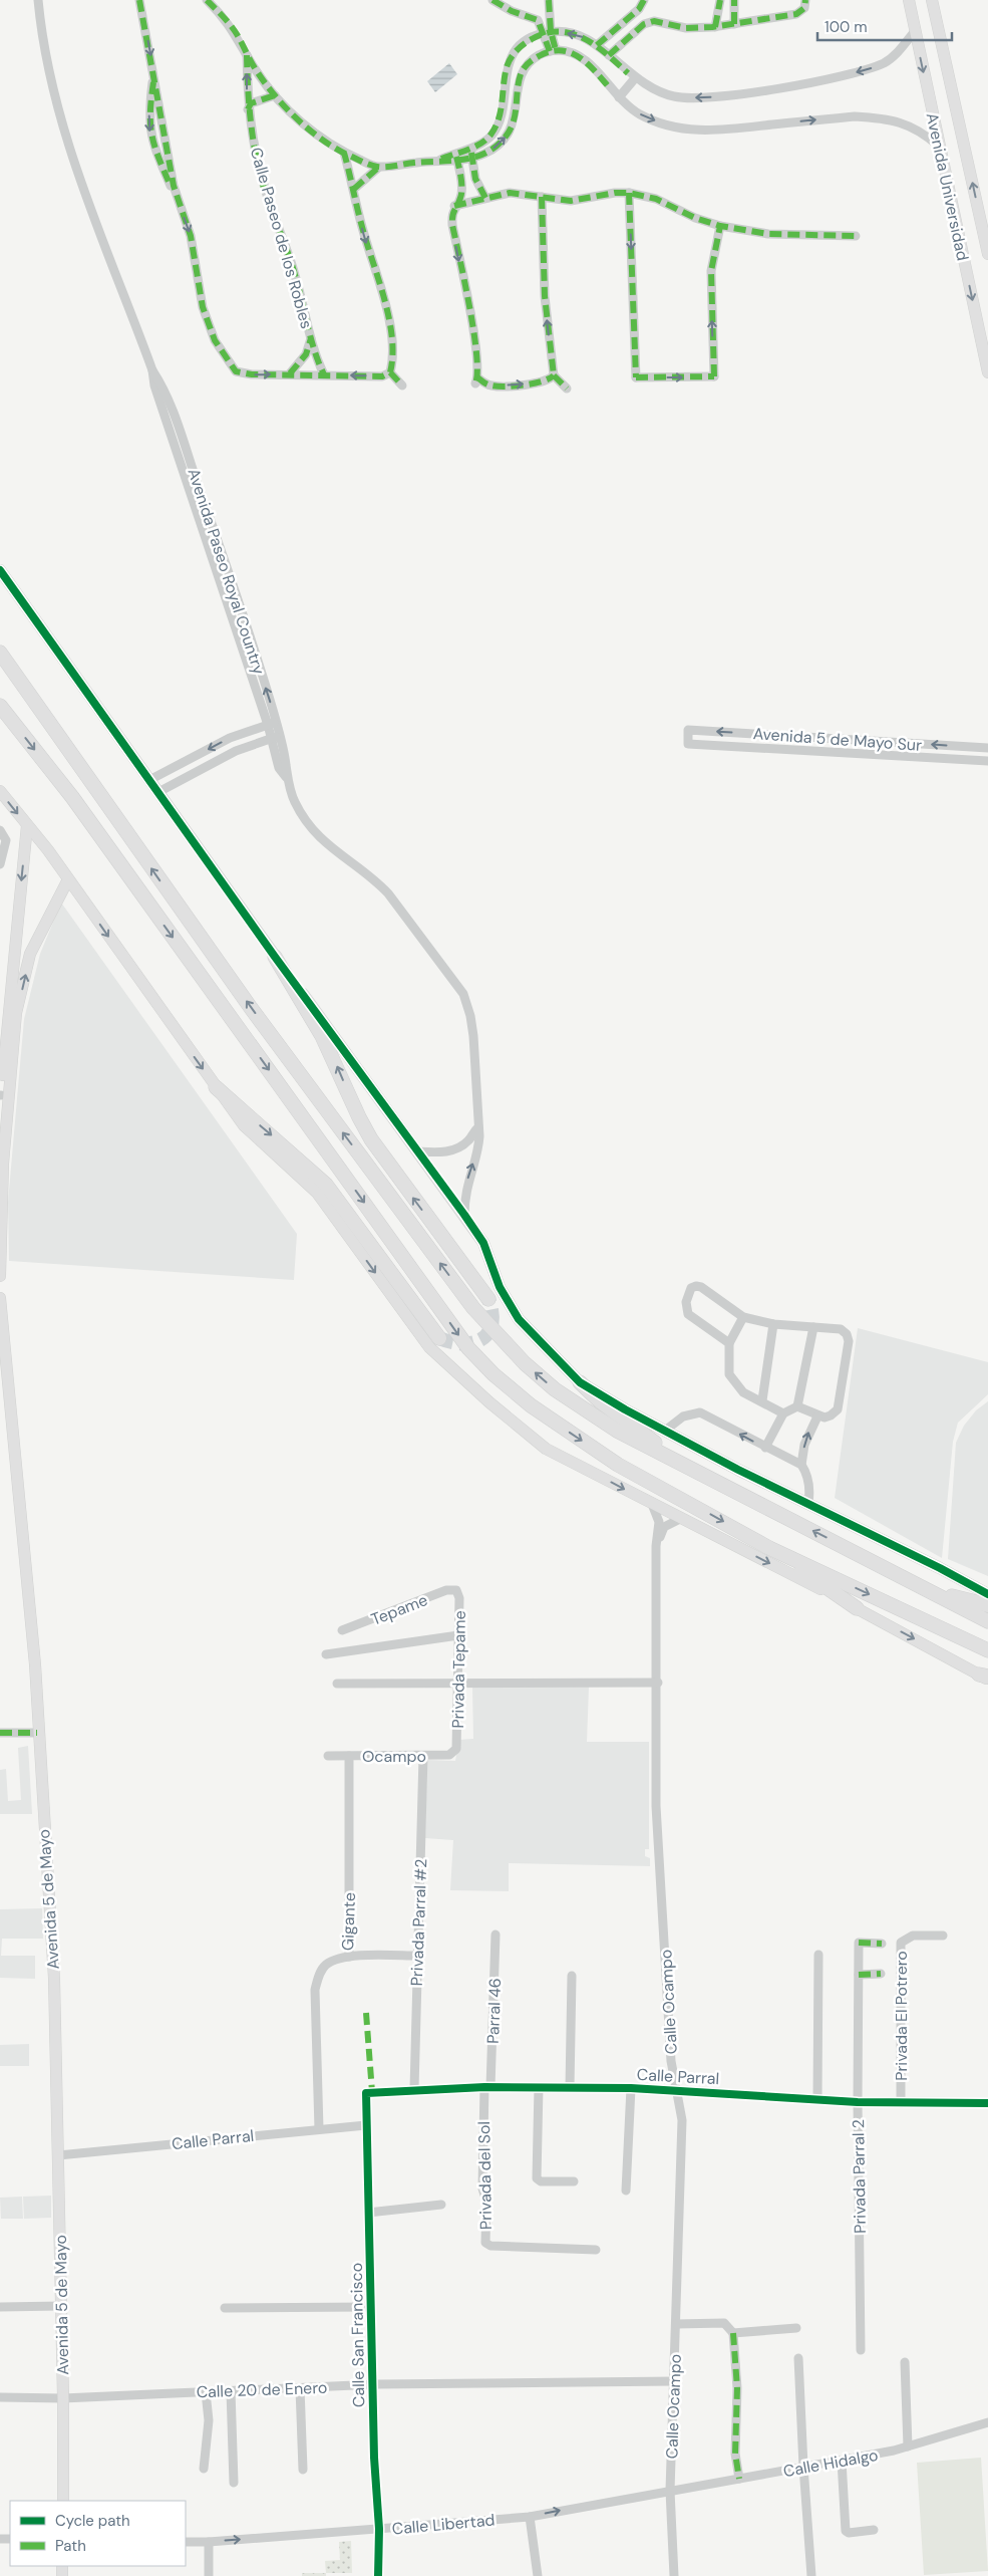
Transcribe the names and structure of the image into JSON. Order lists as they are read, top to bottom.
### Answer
{
  "streets": {
    "main road": ["Avenida Universidad", "Avenida 5 de Mayo"],
    "street": [
      "Calle Paseo de los Robles",
      "Avenida Paseo Royal Country",
      "Avenida 5 de Mayo Sur",
      "Tepame",
      "Privada Tepame",
      "Ocampo",
      "Gigante",
      "Privada Parral #2",
      "Calle Ocampo",
      "Parral 46",
      "Privada El Potrero",
      "Calle Parral",
      "Privada del Sol",
      "Privada Parral 2",
      "Calle San Francisco",
      "Calle 20 de Enero",
      "Calle Hidalgo",
      "Calle Libertad"
    ]
  },
  "crossings": [
    ["Tepame", "Privada Tepame"],
    ["Privada Tepame", "Ocampo"],
    ["Ocampo", "Gigante"],
    ["Ocampo", "Privada Parral #2"],
    ["Avenida 5 de Mayo", "Calle Parral"],
    ["Avenida 5 de Mayo", "Calle 20 de Enero"],
    ["Gigante", "Calle Parral"],
    ["Privada Parral #2", "Calle Parral"],
    ["Calle Ocampo", "Calle Parral"],
    ["Calle Ocampo", "Calle 20 de Enero"],
    ["Calle Ocampo", "Calle Hidalgo"],
    ["Calle Ocampo", "Calle Libertad"],
    ["Parral 46", "Calle Parral"],
    ["Parral 46", "Privada del Sol"],
    ["Privada El Potrero", "Calle Parral"],
    ["Calle Parral", "Privada del Sol"],
    ["Calle Parral", "Privada Parral 2"],
    ["Calle Parral", "Calle San Francisco"],
    ["Calle San Francisco", "Calle 20 de Enero"],
    ["Calle San Francisco", "Calle Libertad"],
    ["Calle Hidalgo", "Calle Libertad"]
  ],
  "one_way": ["Calle Libertad"],
  "legend": ["Cycle path", "Path"],
  "scale_bar": "100 m"
}
